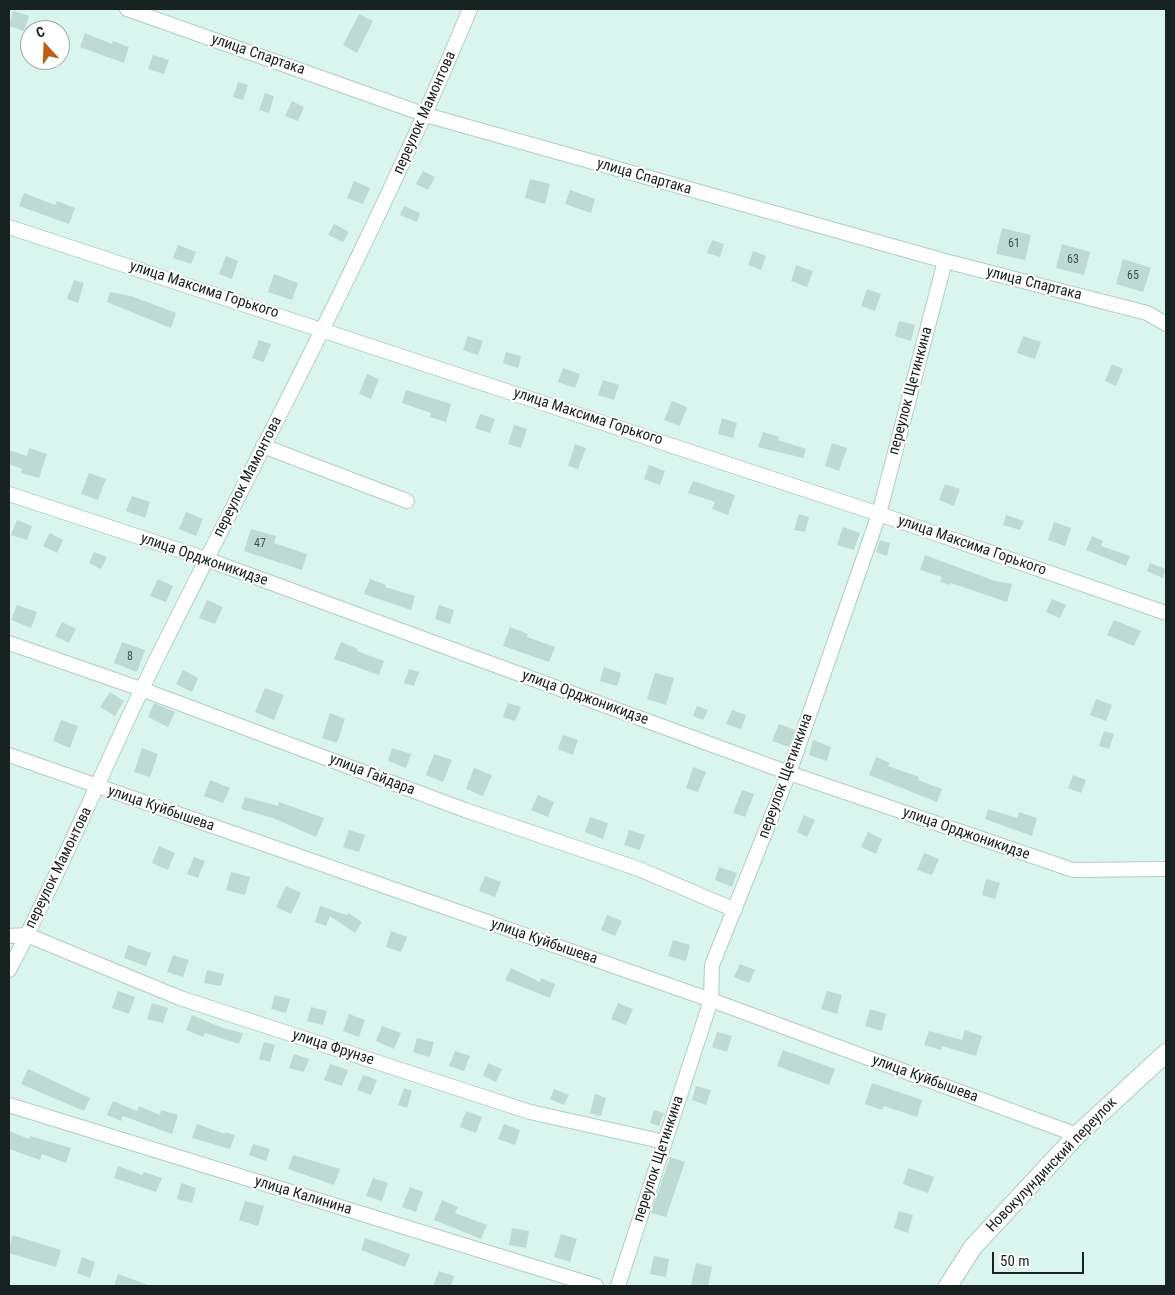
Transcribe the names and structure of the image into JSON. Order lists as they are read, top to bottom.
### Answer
{
  "streets": {
    "street": [
      "улица Спартака",
      "переулок Мамонтова",
      "улица Максима Горького",
      "переулок Щетинкина",
      "улица Орджоникидзе",
      "улица Гайдара",
      "улица Куйбышева",
      "улица Фрунзе",
      "Новокулундинский переулок",
      "улица Калинина"
    ]
  },
  "crossings": [
    ["улица Спартака", "переулок Мамонтова"],
    ["улица Спартака", "переулок Щетинкина"],
    ["переулок Мамонтова", "улица Максима Горького"],
    ["переулок Мамонтова", "улица Орджоникидзе"],
    ["переулок Мамонтова", "улица Гайдара"],
    ["переулок Мамонтова", "улица Куйбышева"],
    ["переулок Мамонтова", "улица Фрунзе"],
    ["улица Максима Горького", "переулок Щетинкина"],
    ["переулок Щетинкина", "улица Орджоникидзе"],
    ["переулок Щетинкина", "улица Гайдара"],
    ["переулок Щетинкина", "улица Куйбышева"],
    ["переулок Щетинкина", "улица Фрунзе"],
    ["улица Куйбышева", "Новокулундинский переулок"]
  ],
  "house_numbers": [
    "61",
    "63",
    "65",
    "47",
    "8"
  ],
  "scale_bar": "50 m",
  "north": "top"
}
